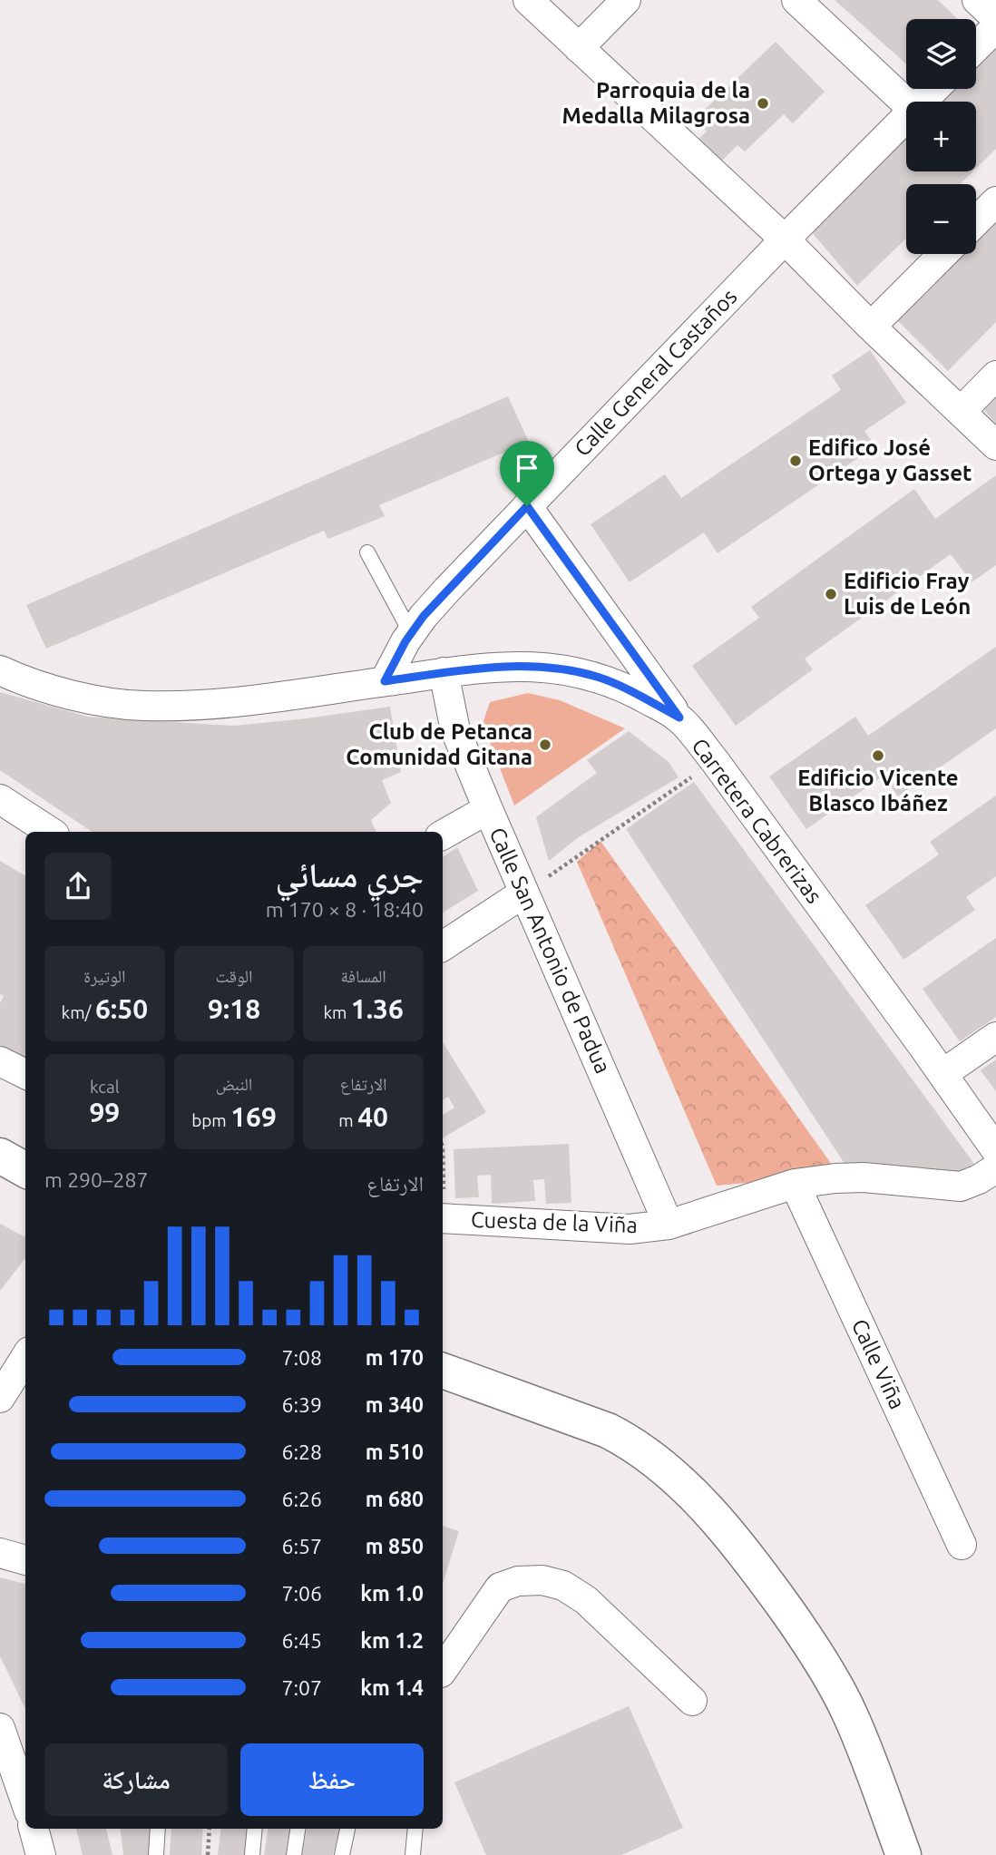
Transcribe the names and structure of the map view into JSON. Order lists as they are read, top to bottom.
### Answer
{
  "streets": {
    "street": [
      "Calle General Castaños",
      "Carretera Cabrerizas",
      "Calle San Antonio de Padua",
      "Cuesta de la Viña",
      "Calle Viña"
    ]
  },
  "crossings": [
    ["Calle General Castaños", "Carretera Cabrerizas"],
    ["Carretera Cabrerizas", "Calle San Antonio de Padua"],
    ["Calle San Antonio de Padua", "Cuesta de la Viña"]
  ],
  "places": [
    "Parroquia de la Medalla Milagrosa",
    "Edifico José Ortega y Gasset",
    "Edificio Fray Luis de León",
    "Club de Petanca Comunidad Gitana",
    "Edificio Vicente Blasco Ibáñez"
  ],
  "page": {
    "map_buttons": ["+", "−"],
    "heading": ["جري مسائي", "18:40 · 8 × 170 m"],
    "stats": [
      ["المسافة", "1.36 km"],
      ["الوقت", "9:18"],
      ["الوتيرة", "6:50 /km"],
      ["الارتفاع", "40 m"],
      ["النبض", "169 bpm"],
      ["kcal", "99"]
    ],
    "chart": ["الارتفاع", "287–290 m"],
    "list": [
      {
        "name": "170 m",
        "note": "7:08"
      },
      {
        "name": "340 m",
        "note": "6:39"
      },
      {
        "name": "510 m",
        "note": "6:28"
      },
      {
        "name": "680 m",
        "note": "6:26"
      },
      {
        "name": "850 m",
        "note": "6:57"
      },
      {
        "name": "1.0 km",
        "note": "7:06"
      },
      {
        "name": "1.2 km",
        "note": "6:45"
      },
      {
        "name": "1.4 km",
        "note": "7:07"
      }
    ],
    "buttons": ["حفظ", "مشاركة"]
  }
}
